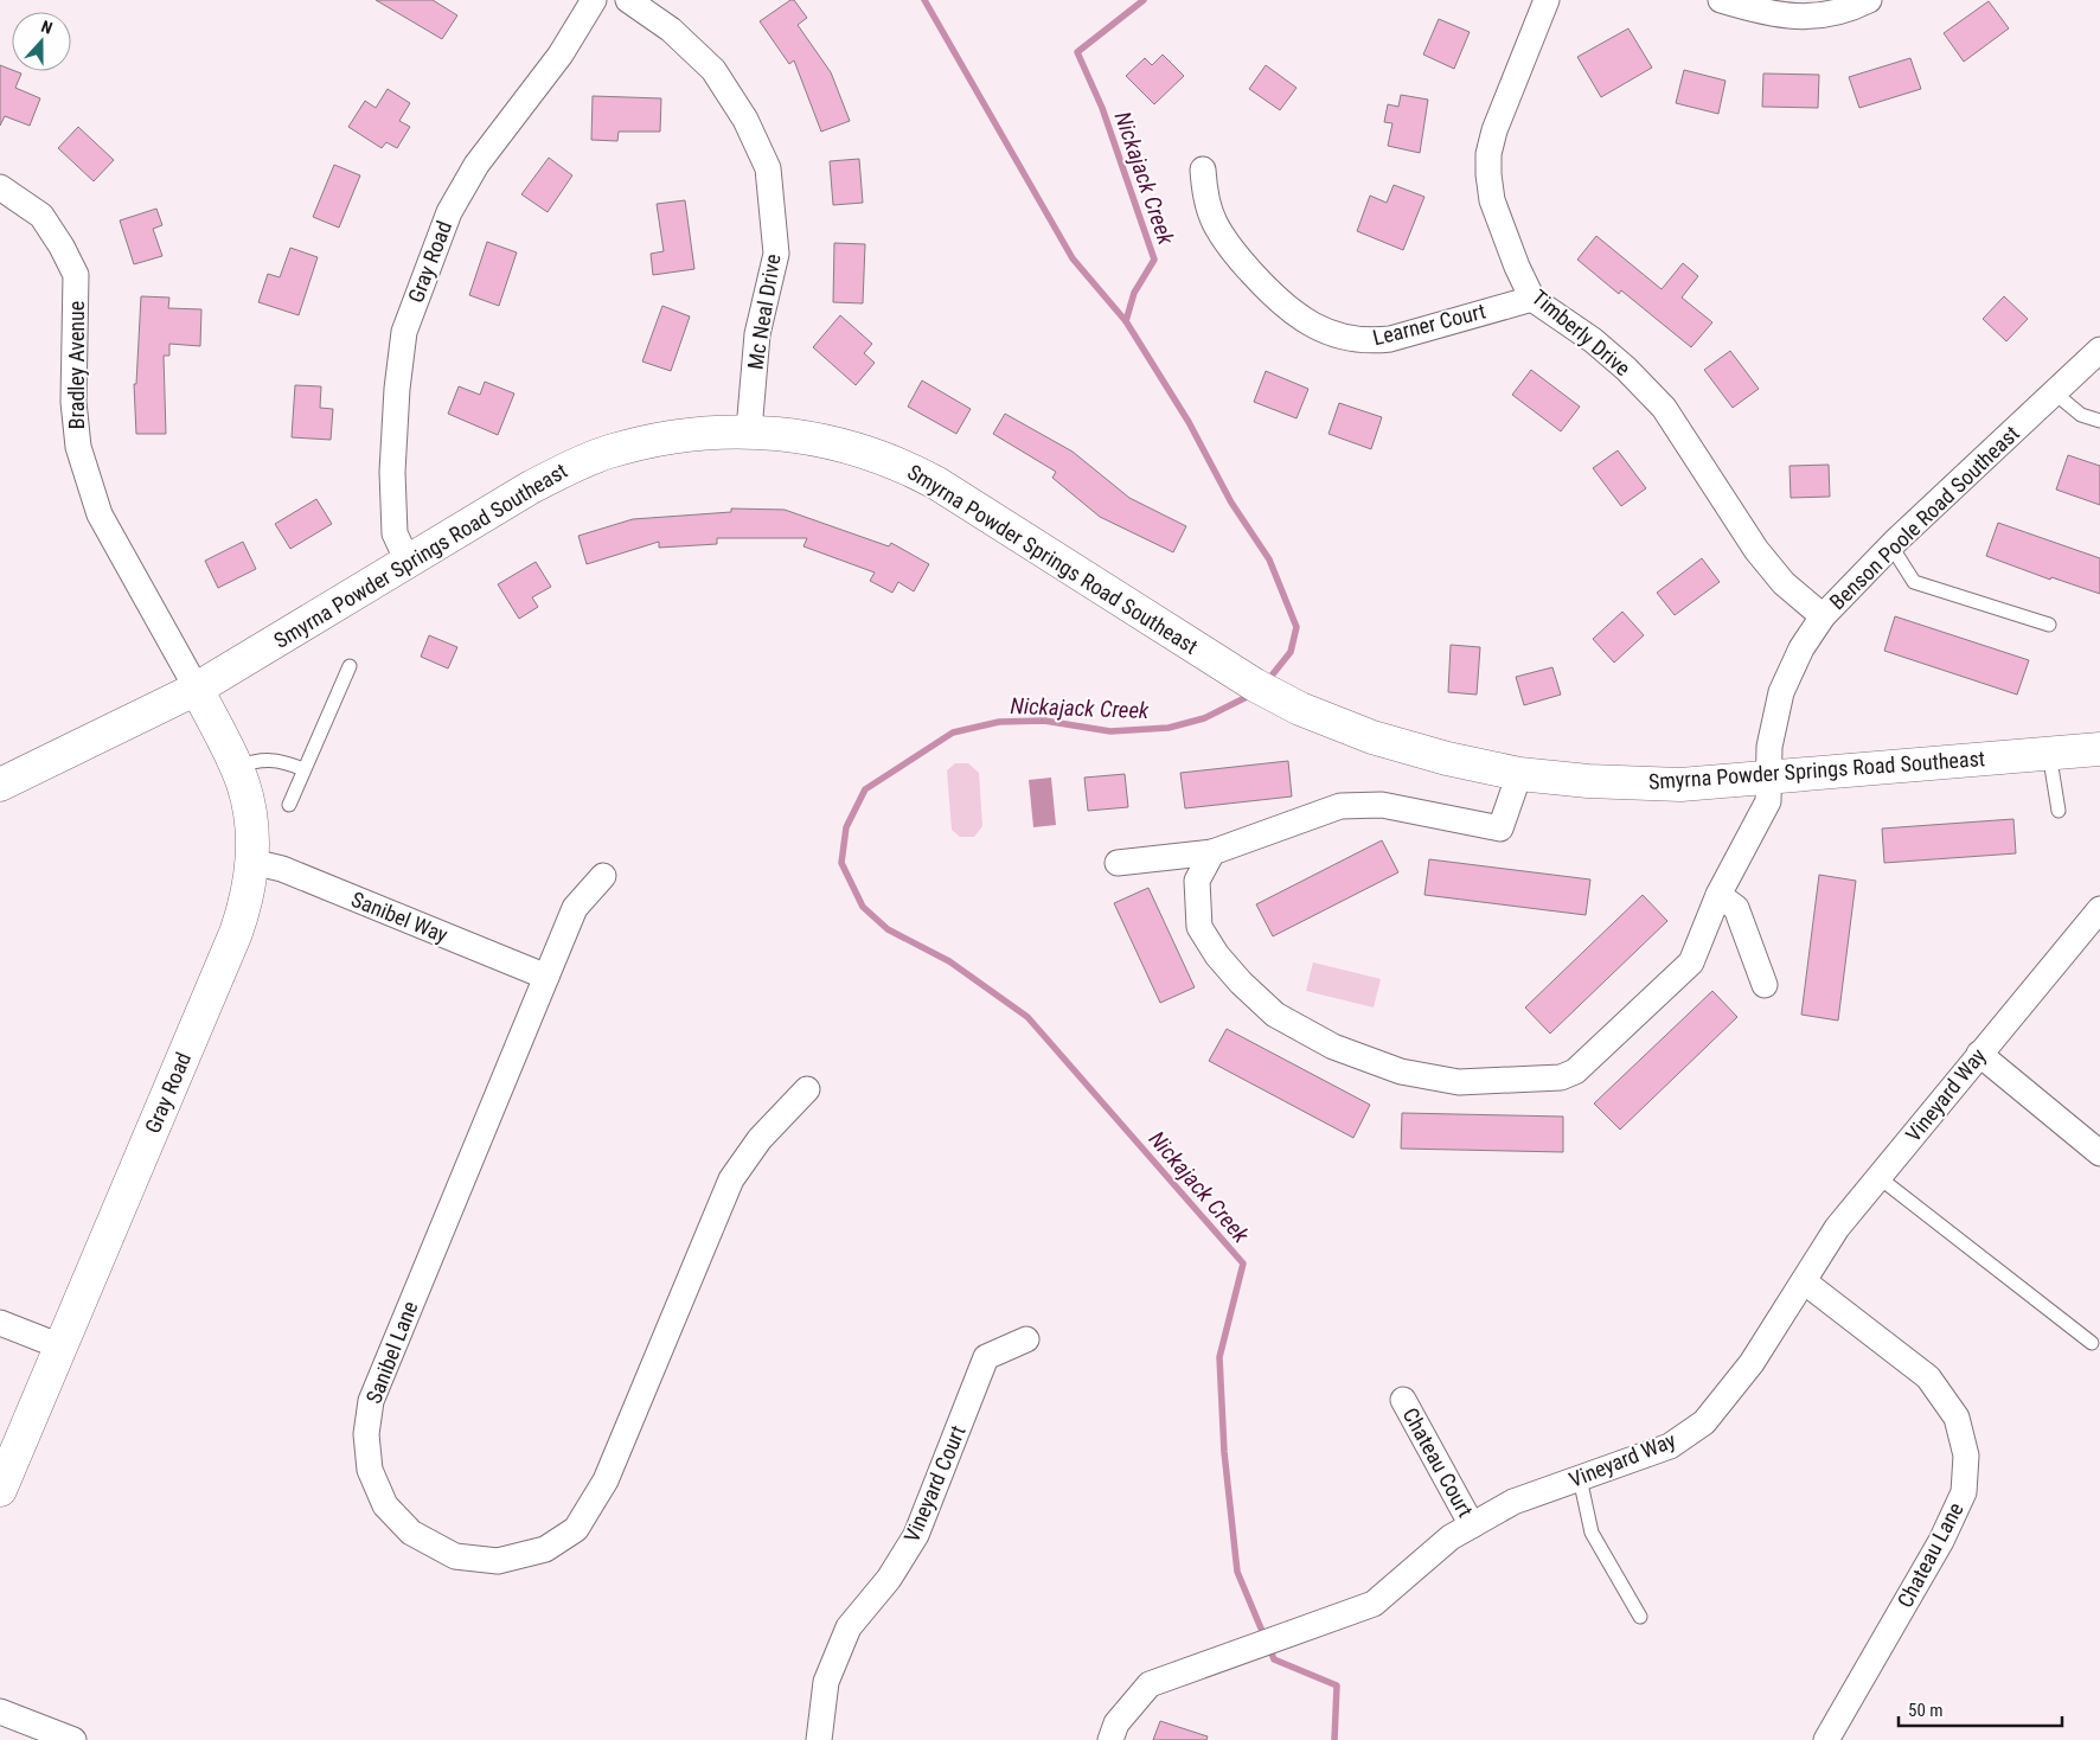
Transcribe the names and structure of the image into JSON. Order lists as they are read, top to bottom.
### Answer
{
  "streets": {
    "street": [
      "Gray Road",
      "Mc Neal Drive",
      "Learner Court",
      "Timberly Drive",
      "Bradley Avenue",
      "Benson Poole Road Southeast",
      "Smyrna Powder Springs Road Southeast",
      "Sanibel Way",
      "Vineyard Way",
      "Sanibel Lane",
      "Chateau Court",
      "Vineyard Court",
      "Chateau Lane"
    ]
  },
  "crossings": [
    ["Gray Road", "Bradley Avenue"],
    ["Gray Road", "Smyrna Powder Springs Road Southeast"],
    ["Gray Road", "Sanibel Way"],
    ["Mc Neal Drive", "Smyrna Powder Springs Road Southeast"],
    ["Learner Court", "Timberly Drive"],
    ["Timberly Drive", "Benson Poole Road Southeast"],
    ["Bradley Avenue", "Smyrna Powder Springs Road Southeast"],
    ["Benson Poole Road Southeast", "Smyrna Powder Springs Road Southeast"],
    ["Sanibel Way", "Sanibel Lane"],
    ["Vineyard Way", "Chateau Court"],
    ["Vineyard Way", "Chateau Lane"]
  ],
  "water": ["Nickajack Creek"],
  "scale_bar": "50 m",
  "north": "top"
}
